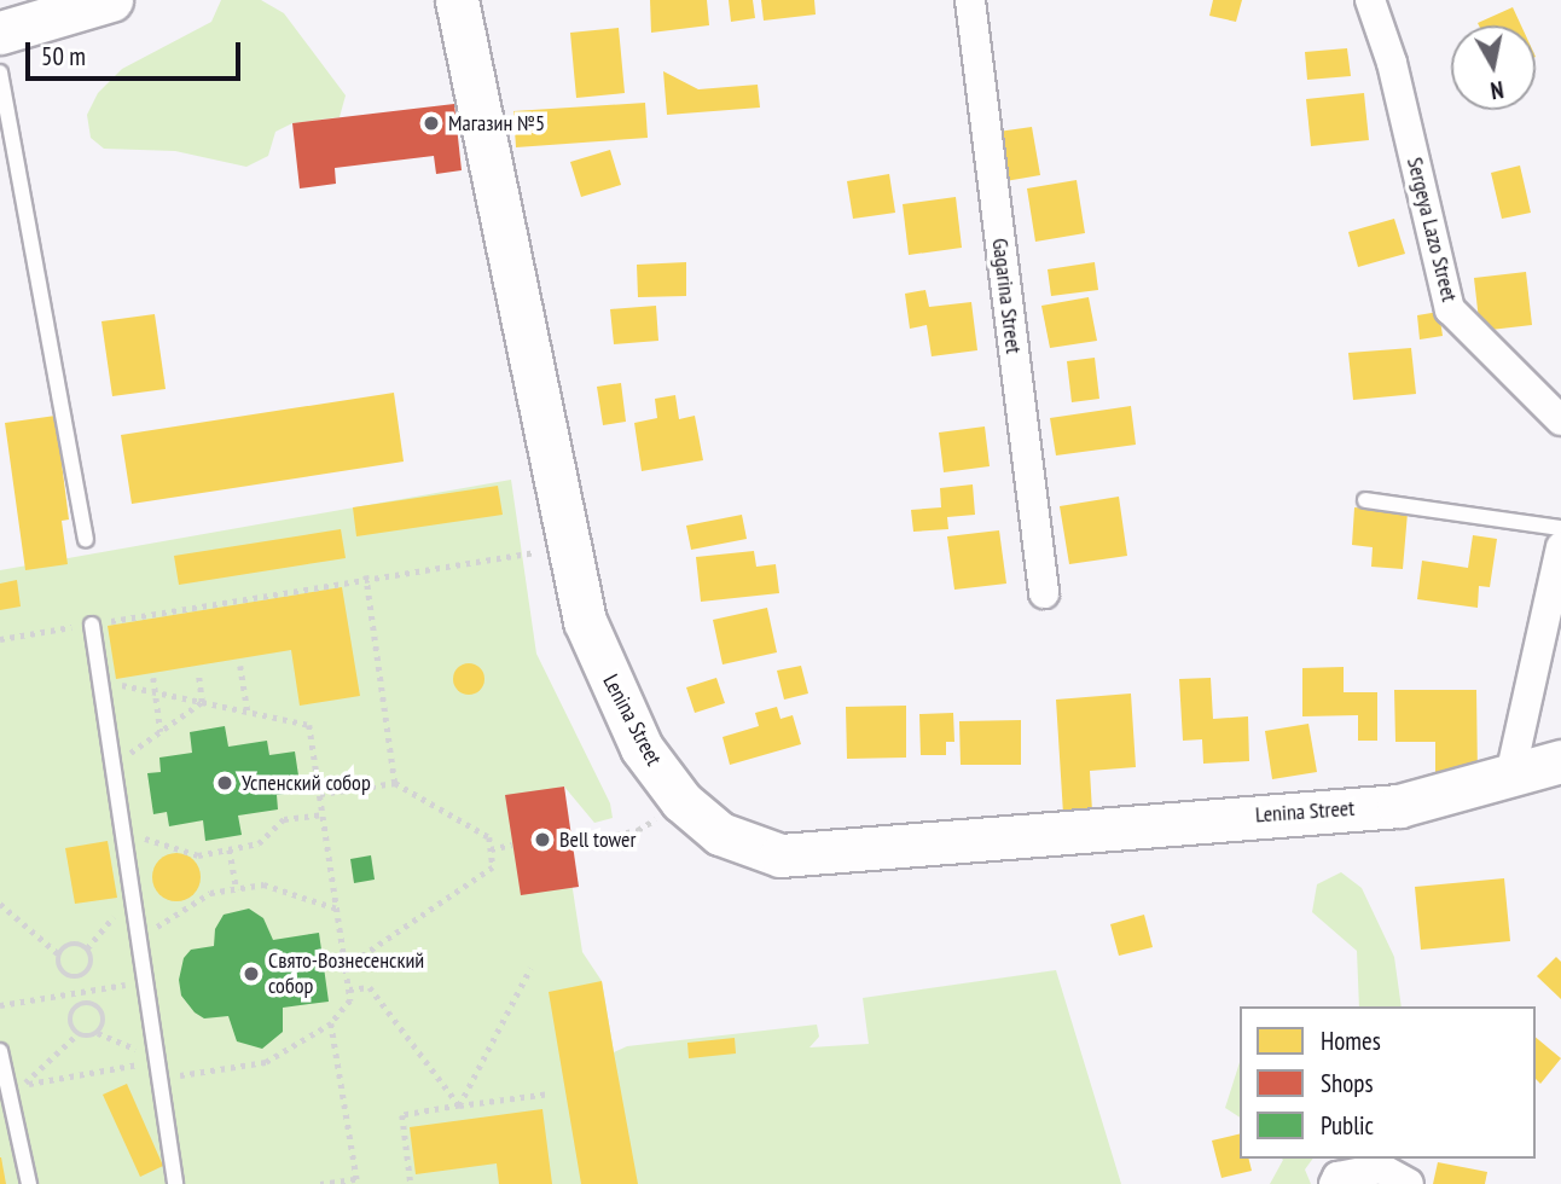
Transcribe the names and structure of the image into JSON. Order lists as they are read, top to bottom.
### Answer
{
  "streets": {
    "main road": ["Lenina Street"],
    "street": ["Sergeya Lazo Street", "Gagarina Street"]
  },
  "places": [
    "Магазин №5",
    "Успенский собор",
    "Bell tower",
    "Свято-Вознесенский собор"
  ],
  "legend": ["Homes", "Shops", "Public"],
  "scale_bar": "50 m",
  "north": "bottom"
}
